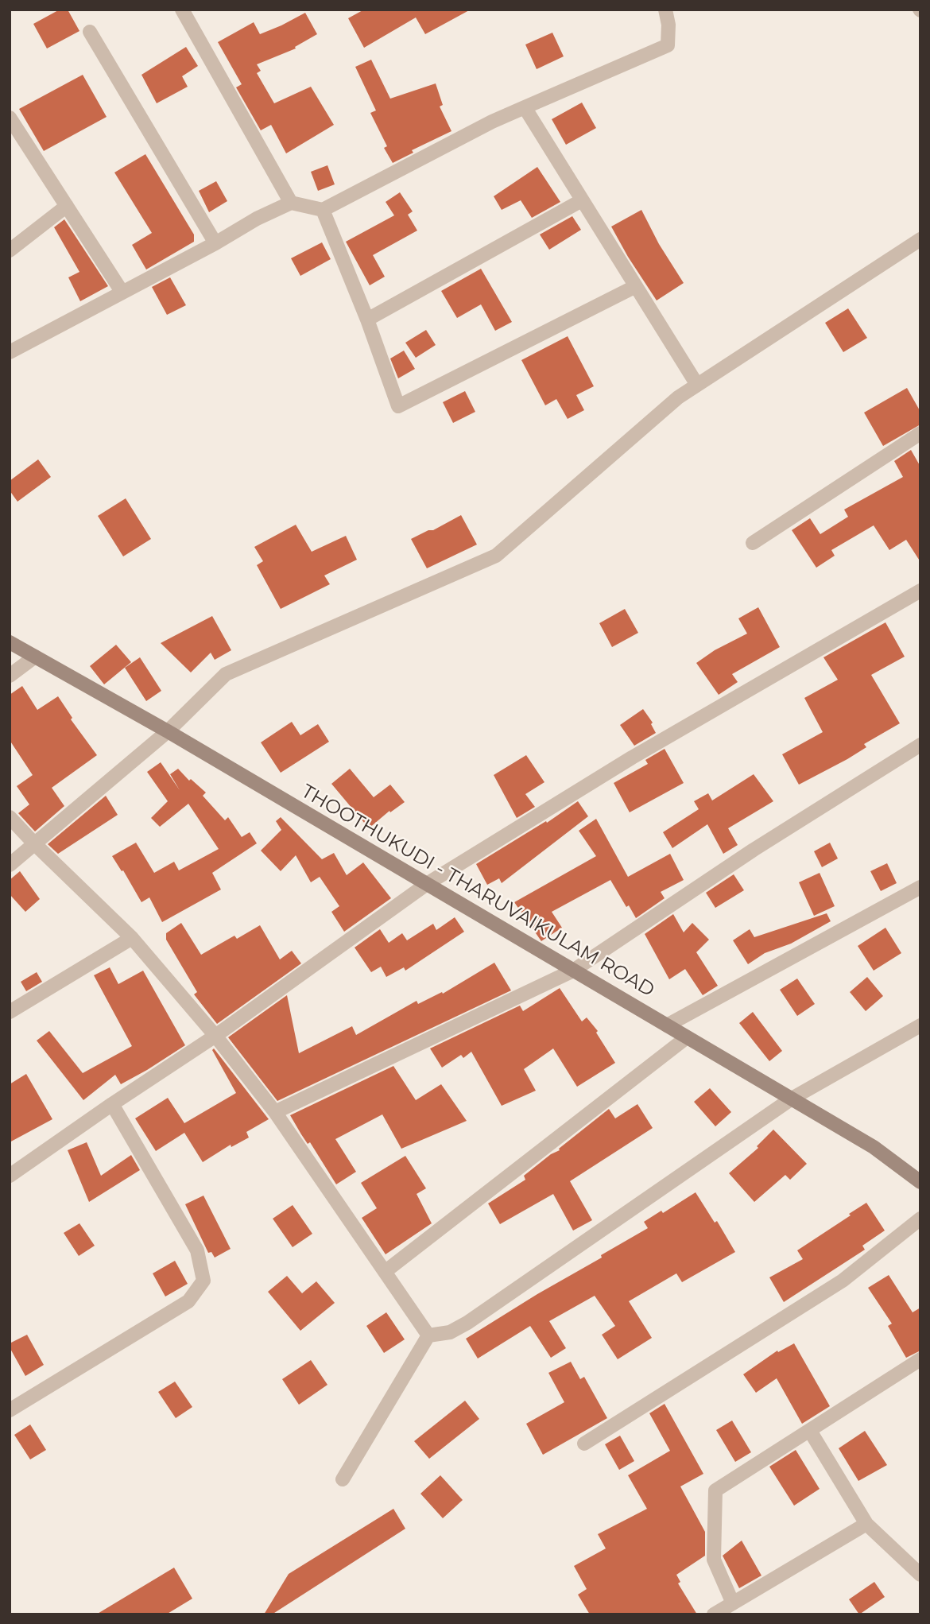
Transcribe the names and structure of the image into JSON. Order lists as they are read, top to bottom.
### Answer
{
  "streets": {
    "main road": ["THOOTHUKUDI - THARUVAIKULAM ROAD"]
  }
}
